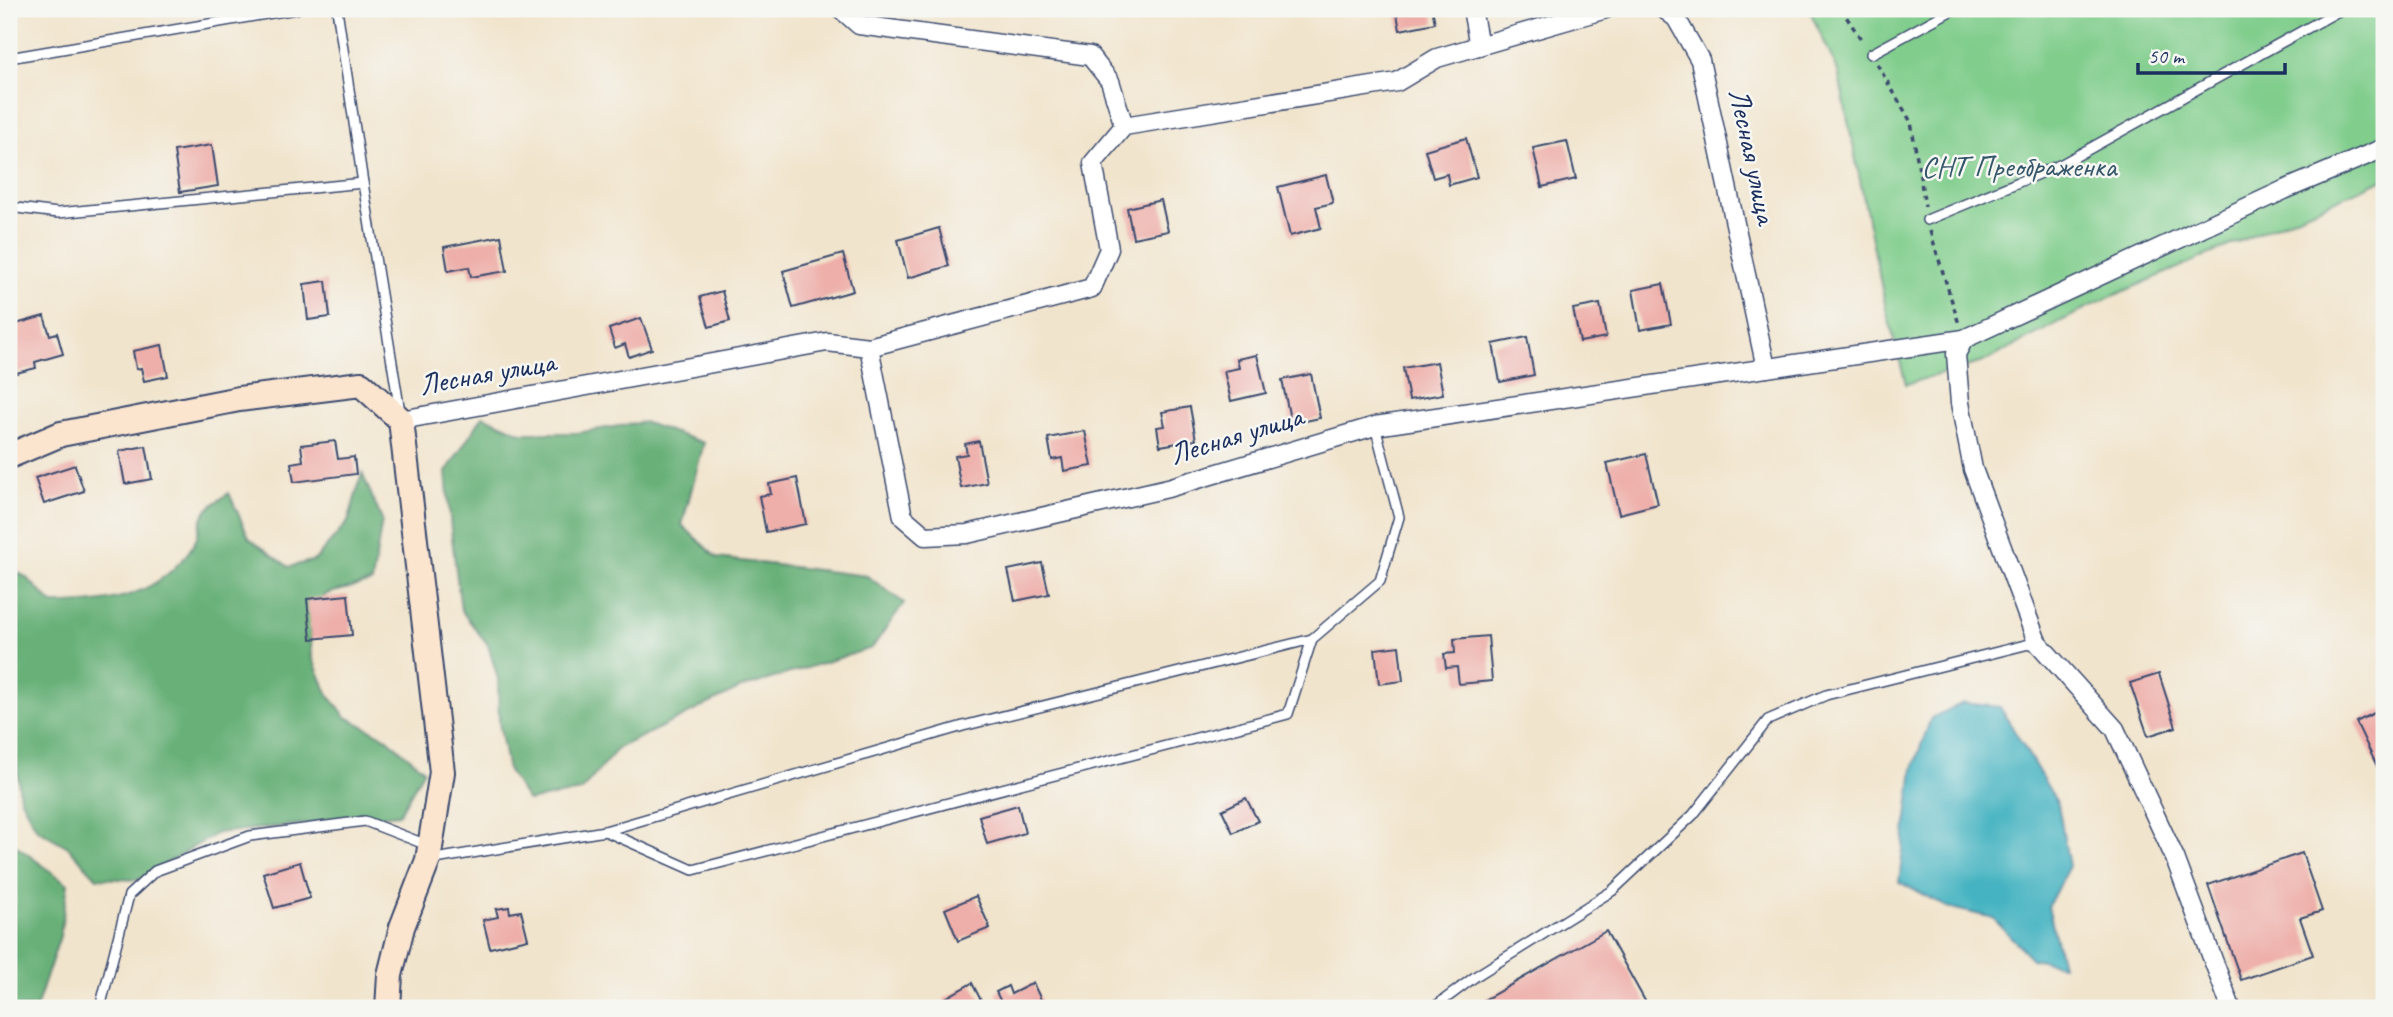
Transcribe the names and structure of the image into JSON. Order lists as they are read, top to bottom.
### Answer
{
  "streets": {
    "street": ["Лесная улица"]
  },
  "parks": ["СНТ Преображенка"],
  "scale_bar": "50 m"
}
